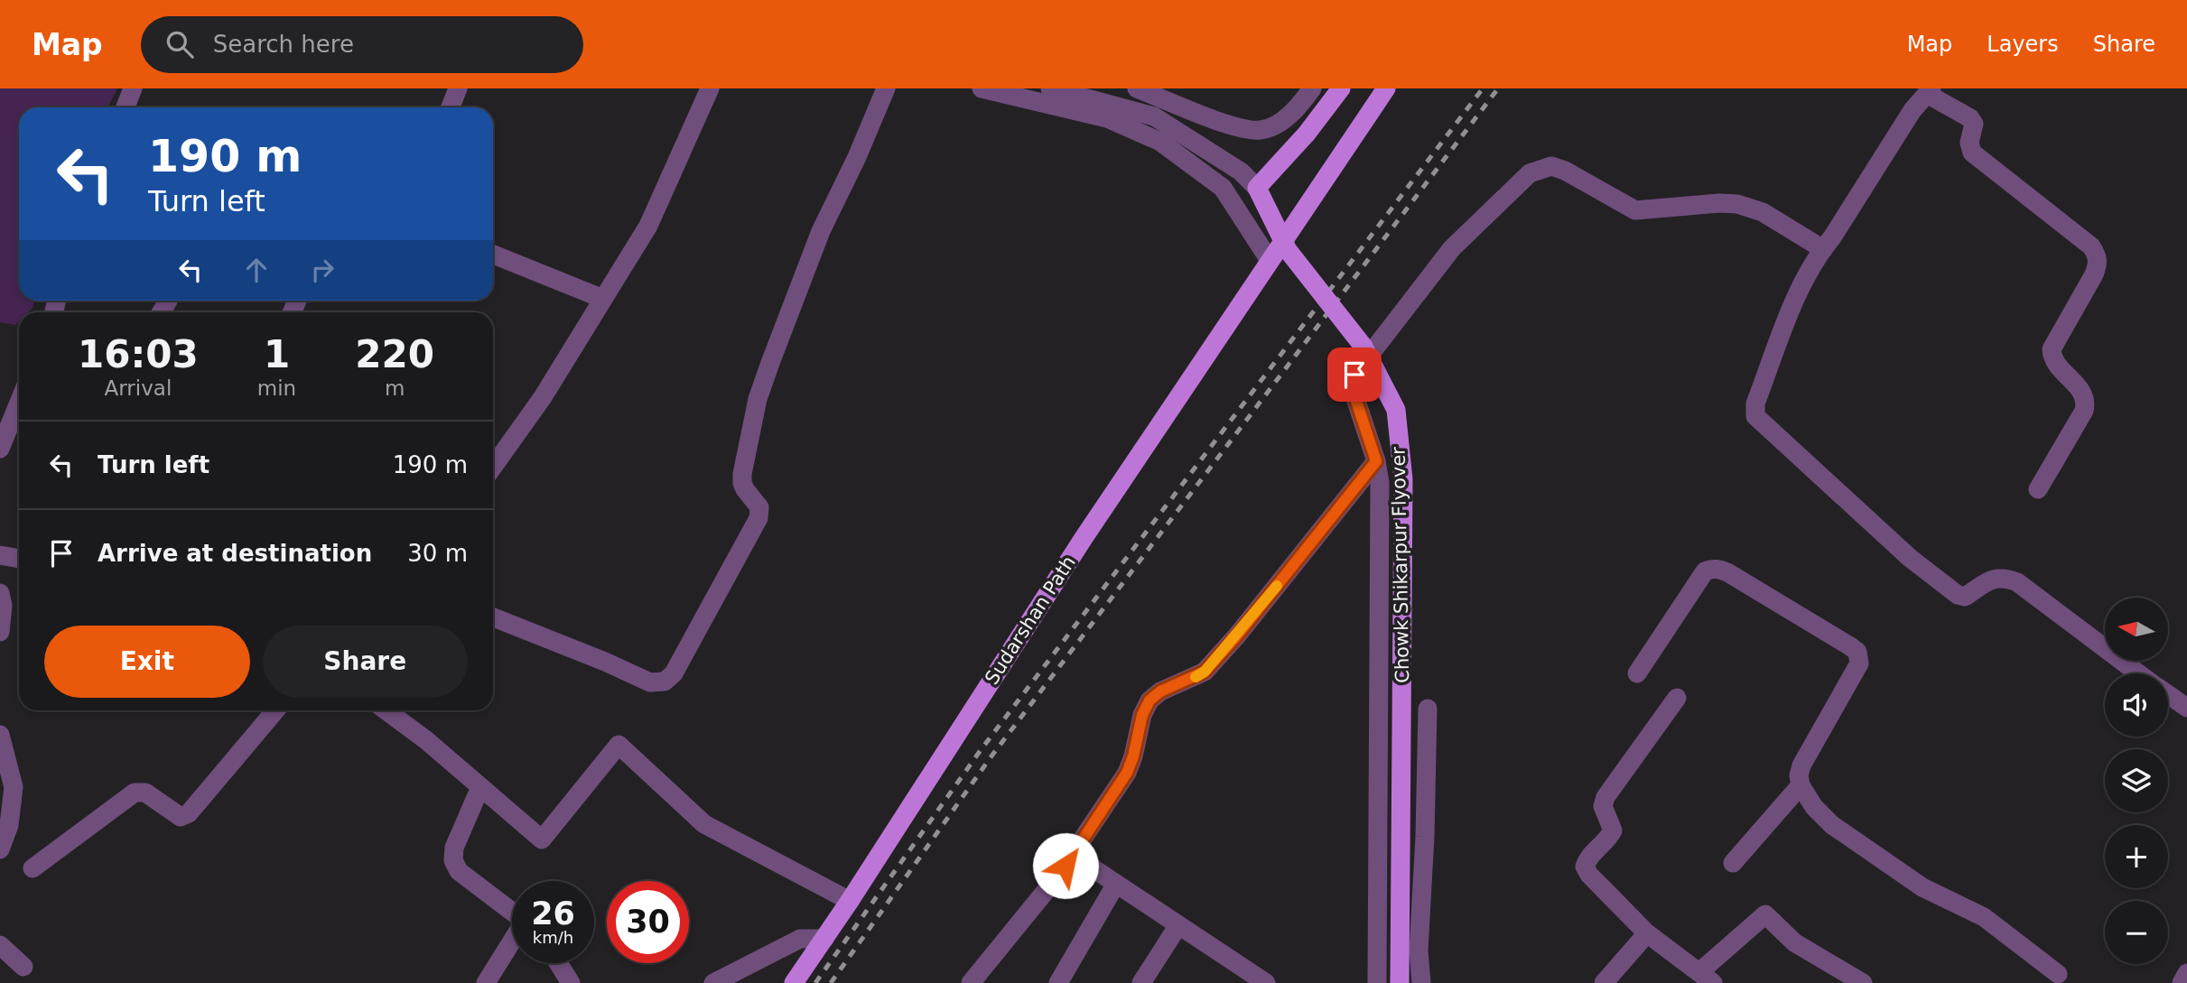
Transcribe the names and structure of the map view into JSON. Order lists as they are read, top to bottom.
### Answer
{
  "streets": {
    "main road": ["Chowk Shikarpur Flyover", "Sudarshan Path"]
  },
  "north": "left",
  "page": {
    "header": "Map",
    "search": "Search here",
    "nav": ["Map", "Layers", "Share"],
    "turn": ["190 m", "Turn left"],
    "eta": [
      "16:03",
      "Arrival",
      "1",
      "min",
      "220",
      "m"
    ],
    "list": [
      {
        "name": "Turn left",
        "value": "190 m"
      },
      {
        "name": "Arrive at destination",
        "value": "30 m"
      }
    ],
    "map_buttons": ["+", "−"],
    "buttons": ["Exit", "Share"],
    "speed": "26 km/h",
    "limit": "30"
  }
}
